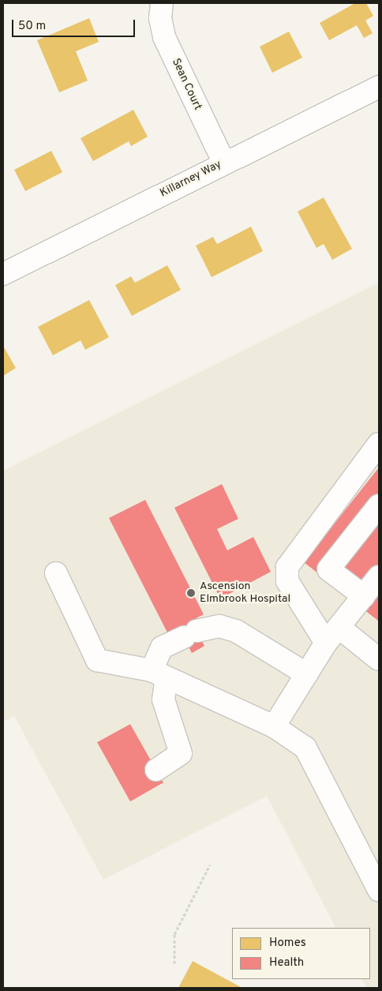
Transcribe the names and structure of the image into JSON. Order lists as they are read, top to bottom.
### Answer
{
  "streets": {
    "street": ["Sean Court", "Killarney Way"]
  },
  "crossings": [
    ["Sean Court", "Killarney Way"]
  ],
  "places": ["Ascension Elmbrook Hospital"],
  "legend": ["Homes", "Health"],
  "scale_bar": "50 m"
}
